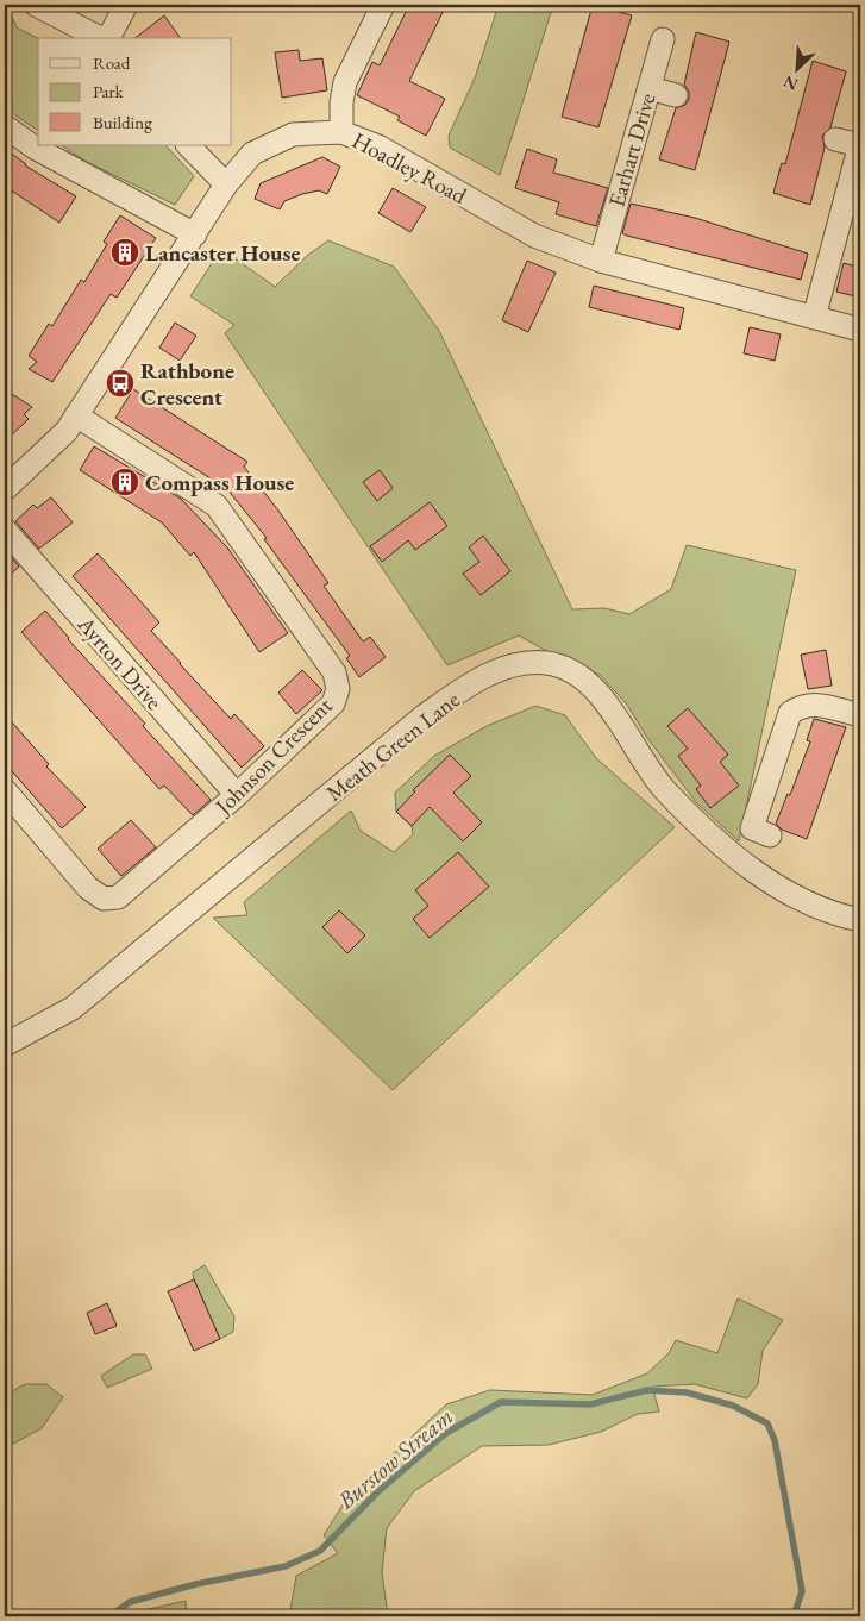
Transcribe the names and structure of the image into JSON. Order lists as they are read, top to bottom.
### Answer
{
  "streets": {
    "street": [
      "Earhart Drive",
      "Hoadley Road",
      "Ayrton Drive",
      "Meath Green Lane",
      "Johnson Crescent"
    ]
  },
  "crossings": [
    ["Earhart Drive", "Hoadley Road"],
    ["Hoadley Road", "Johnson Crescent"],
    ["Ayrton Drive", "Johnson Crescent"]
  ],
  "water": ["Burstow Stream"],
  "places": {
    "building": ["Lancaster House", "Compass House"],
    "bus stop": ["Rathbone Crescent"]
  },
  "legend": ["Road", "Park", "Building"],
  "north": "bottom left"
}
